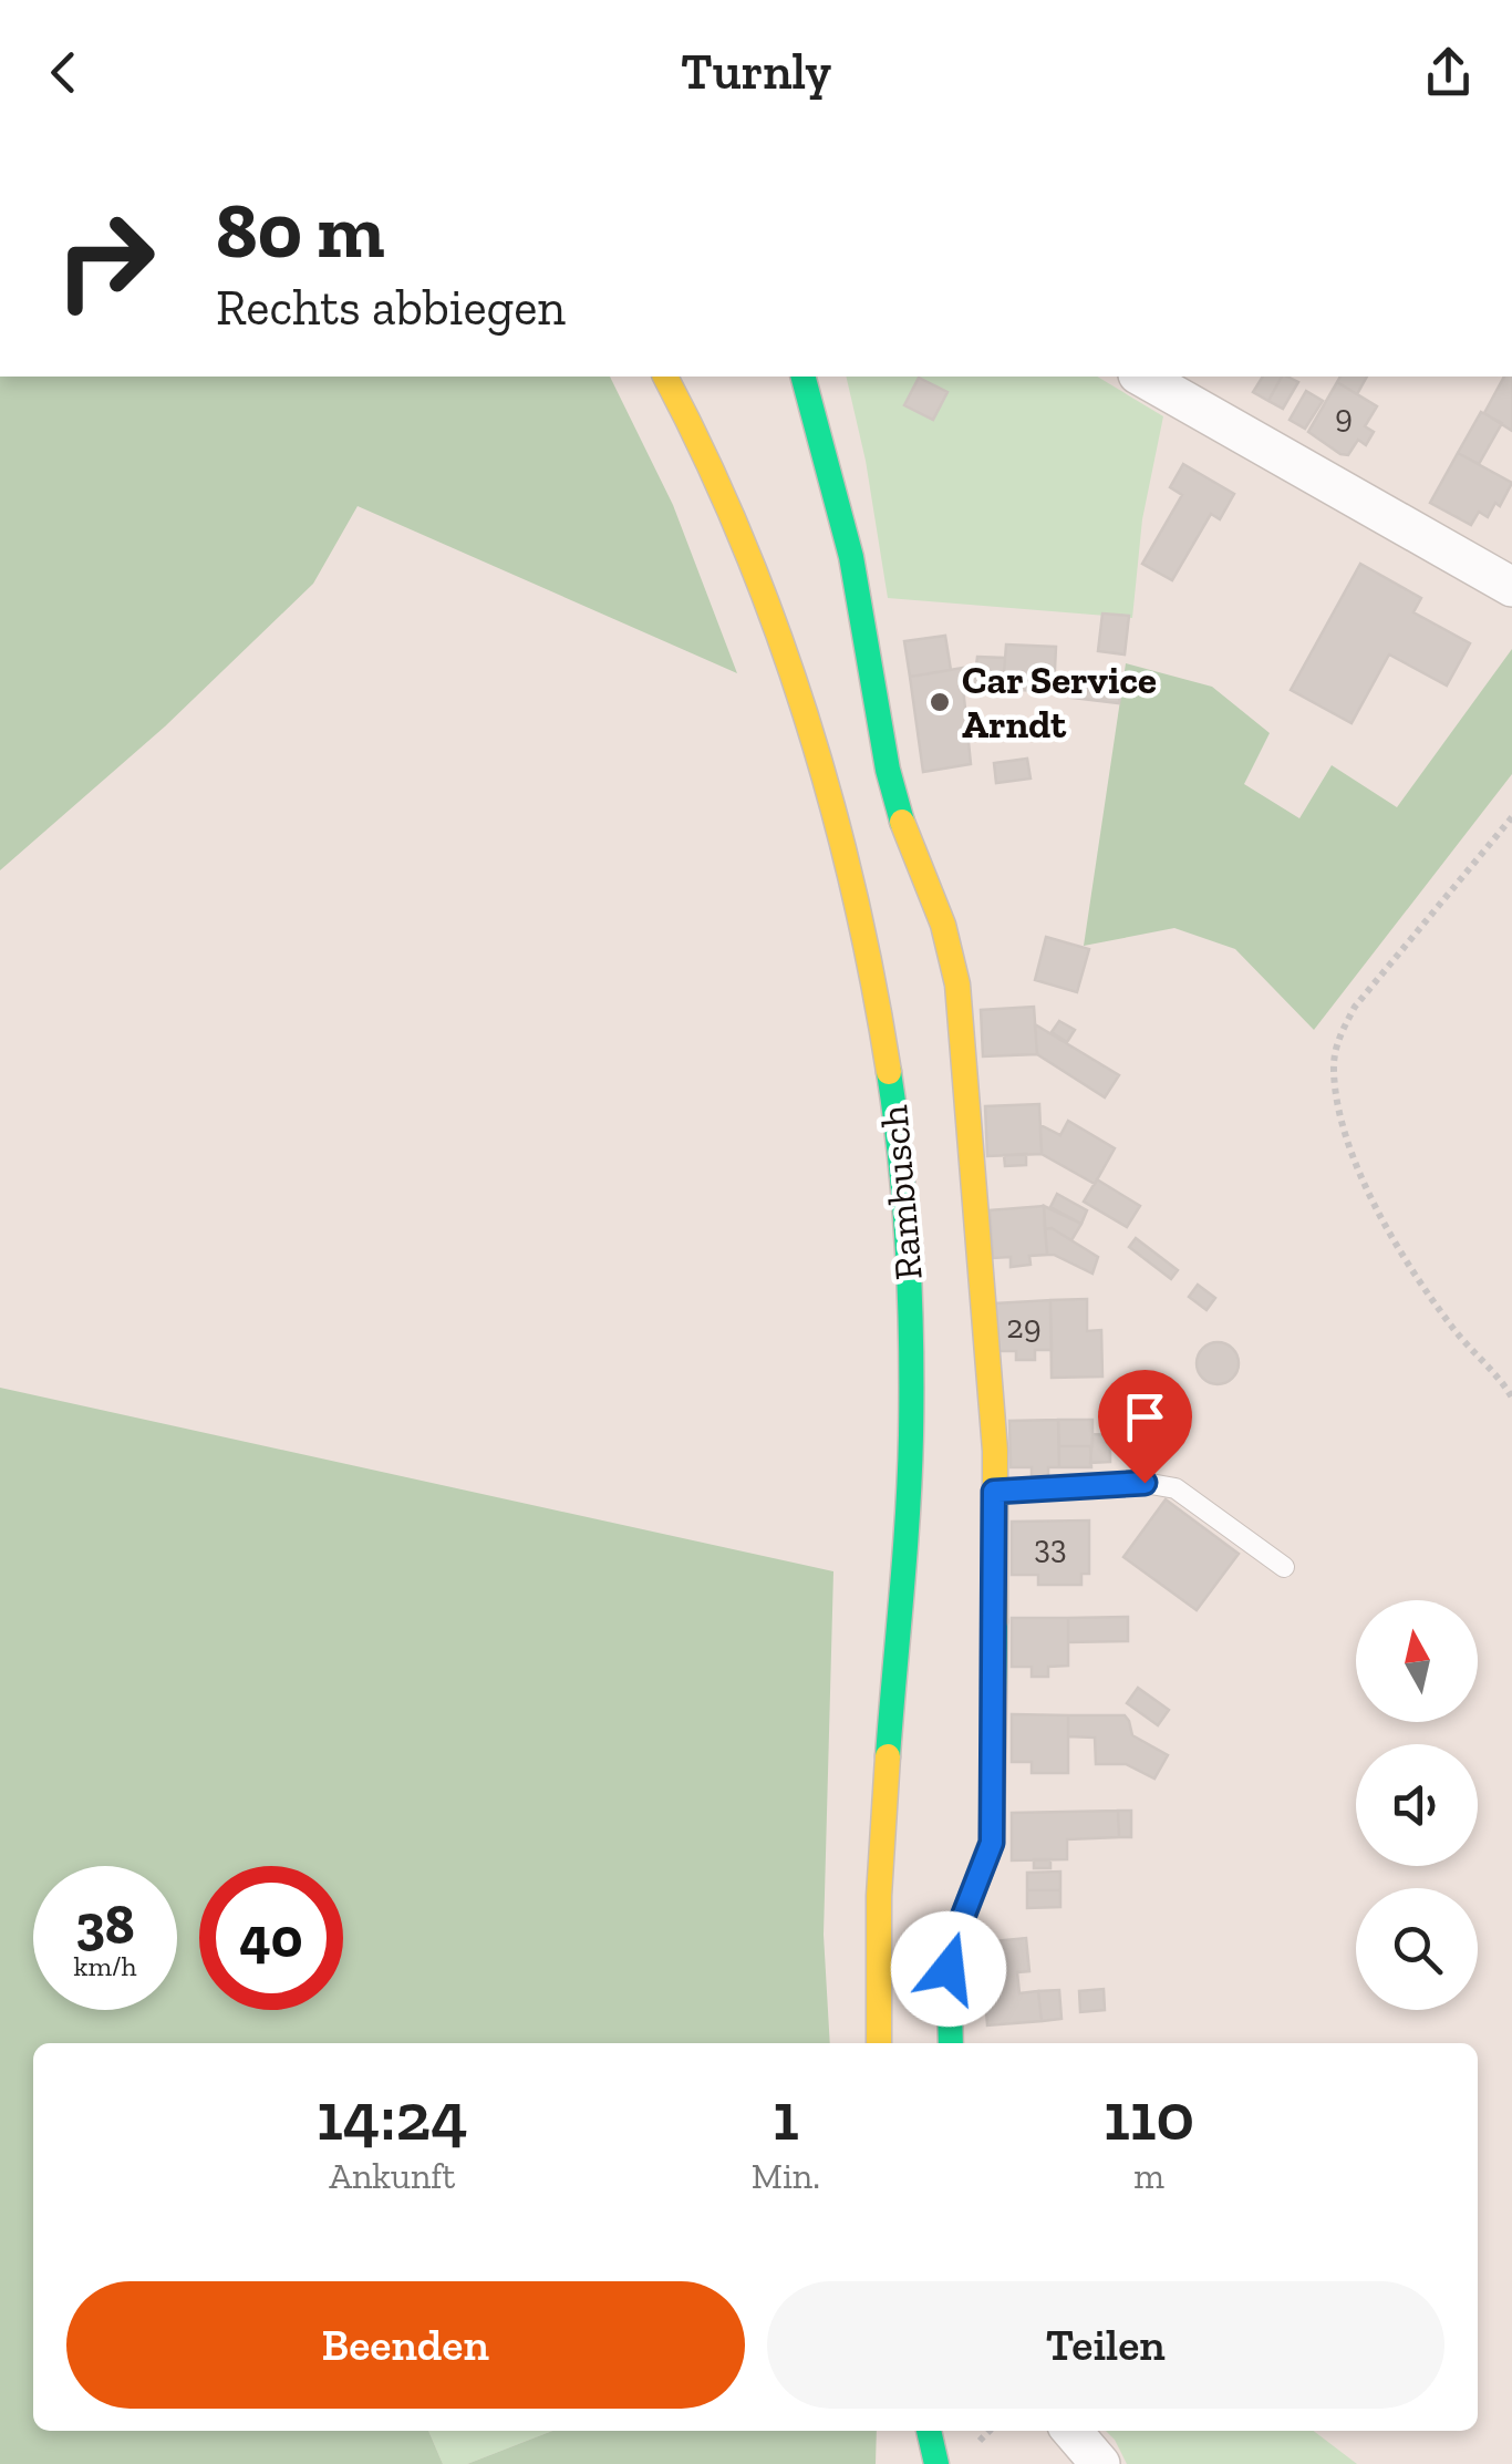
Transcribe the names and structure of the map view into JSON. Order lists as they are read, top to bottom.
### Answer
{
  "streets": {
    "street": ["Rambusch"]
  },
  "places": ["Car Service Arndt"],
  "house_numbers": ["9", "29", "33"],
  "north": "top",
  "page": {
    "header": "Turnly",
    "turn": ["80 m", "Rechts abbiegen"],
    "speed": "38 km/h",
    "limit": "40",
    "eta": [
      "14:24",
      "Ankunft",
      "1",
      "Min.",
      "110",
      "m"
    ],
    "buttons": ["Beenden", "Teilen"]
  }
}
